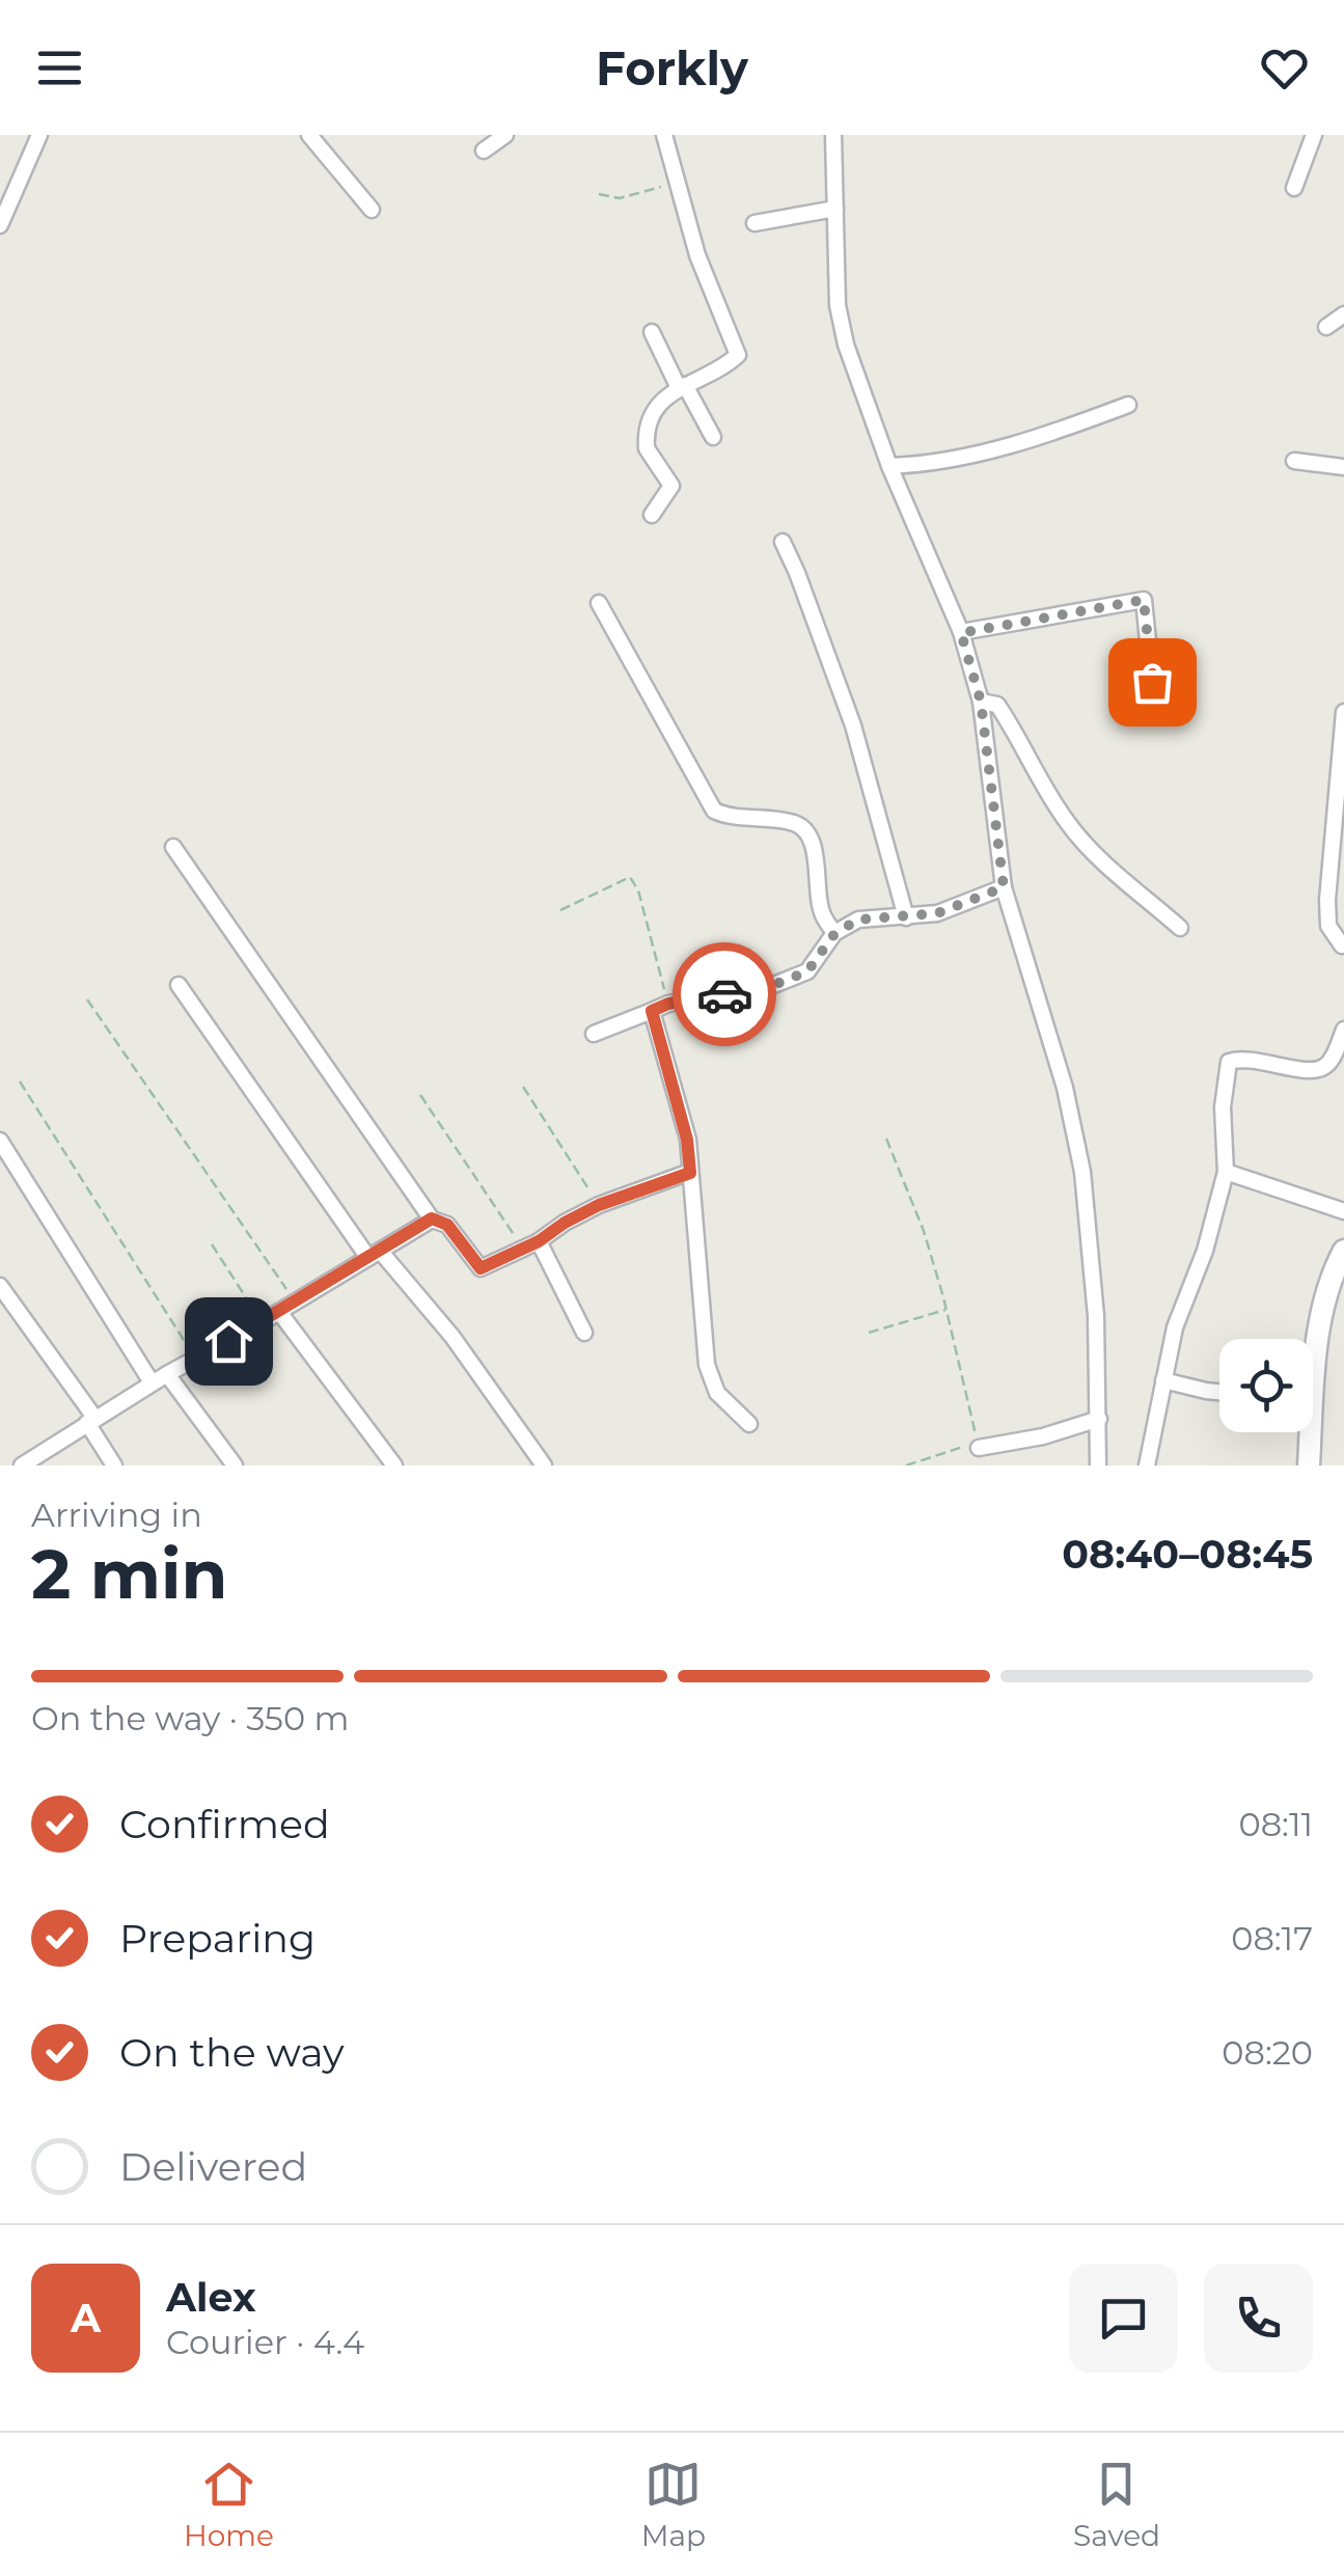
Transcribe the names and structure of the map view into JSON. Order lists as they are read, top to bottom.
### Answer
{
  "page": {
    "header": "Forkly",
    "heading": ["2 min", "Arriving in", "08:40–08:45"],
    "panel": ["Alex", "Courier · 4.4"],
    "bar": "On the way · 350 m",
    "list": [
      ["Confirmed", "08:11"],
      ["Preparing", "08:17"],
      ["On the way", "08:20"],
      "Delivered"
    ],
    "round": "A",
    "tabs": ["Home", "Map", "Saved"]
  }
}
